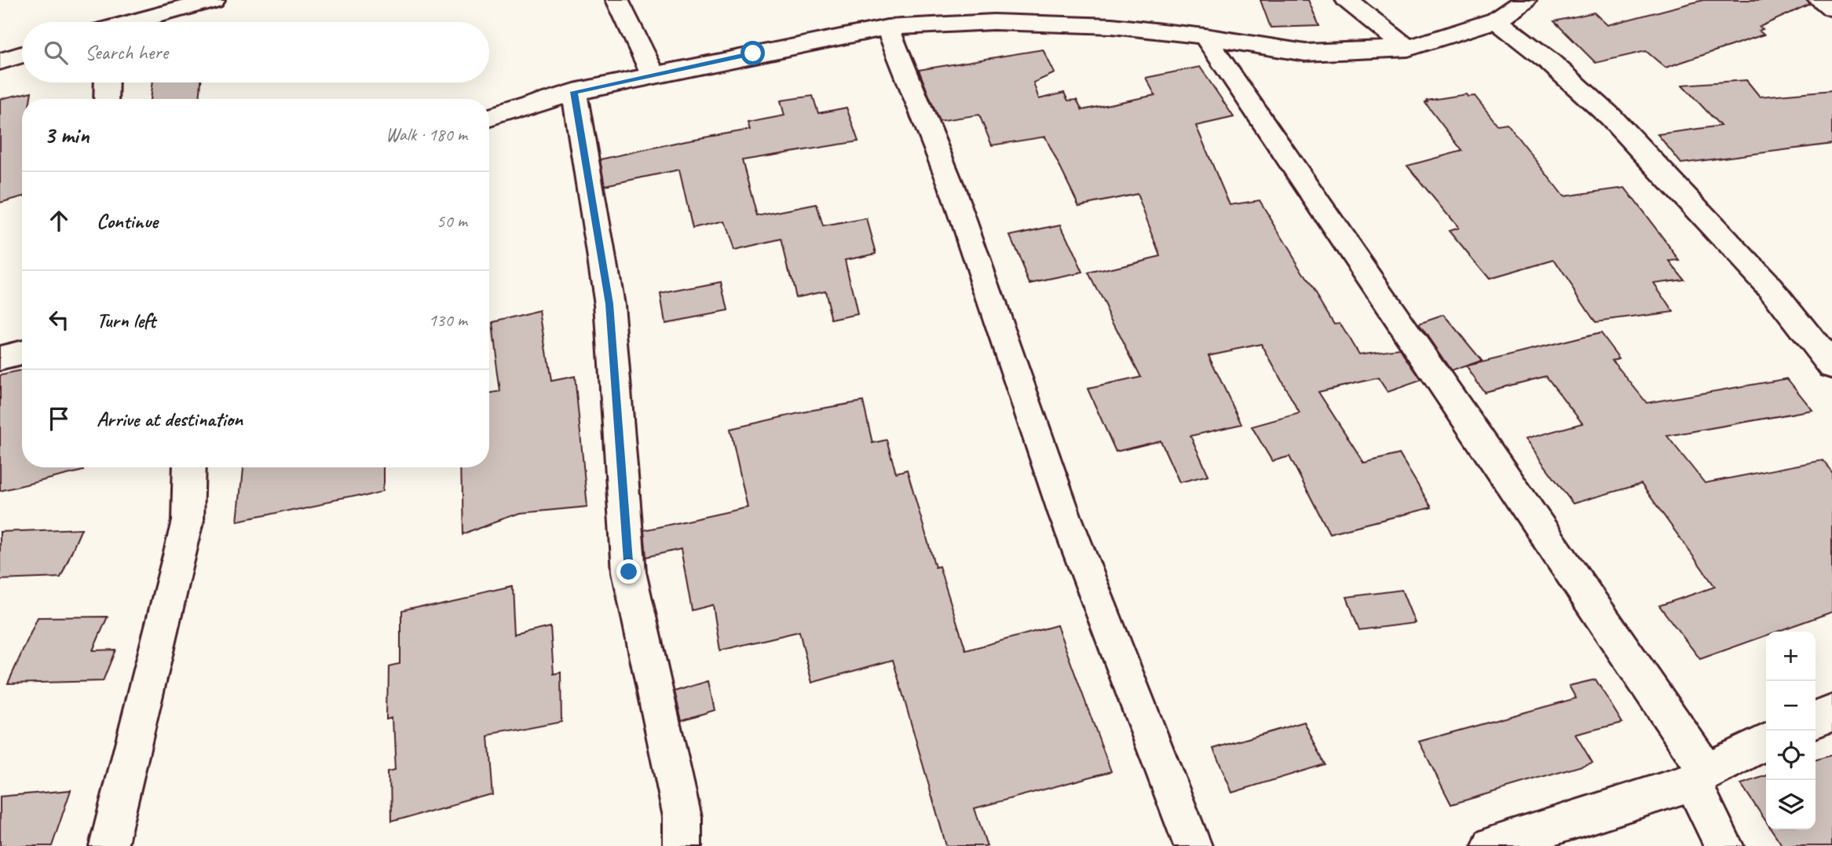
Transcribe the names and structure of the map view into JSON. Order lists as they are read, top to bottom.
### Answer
{
  "page": {
    "search": "Search here",
    "heading": ["3 min", "Walk · 180 m"],
    "list": [
      ["Continue", "50 m"],
      ["Turn left", "130 m"],
      "Arrive at destination"
    ],
    "map_buttons": ["+", "−"]
  }
}
